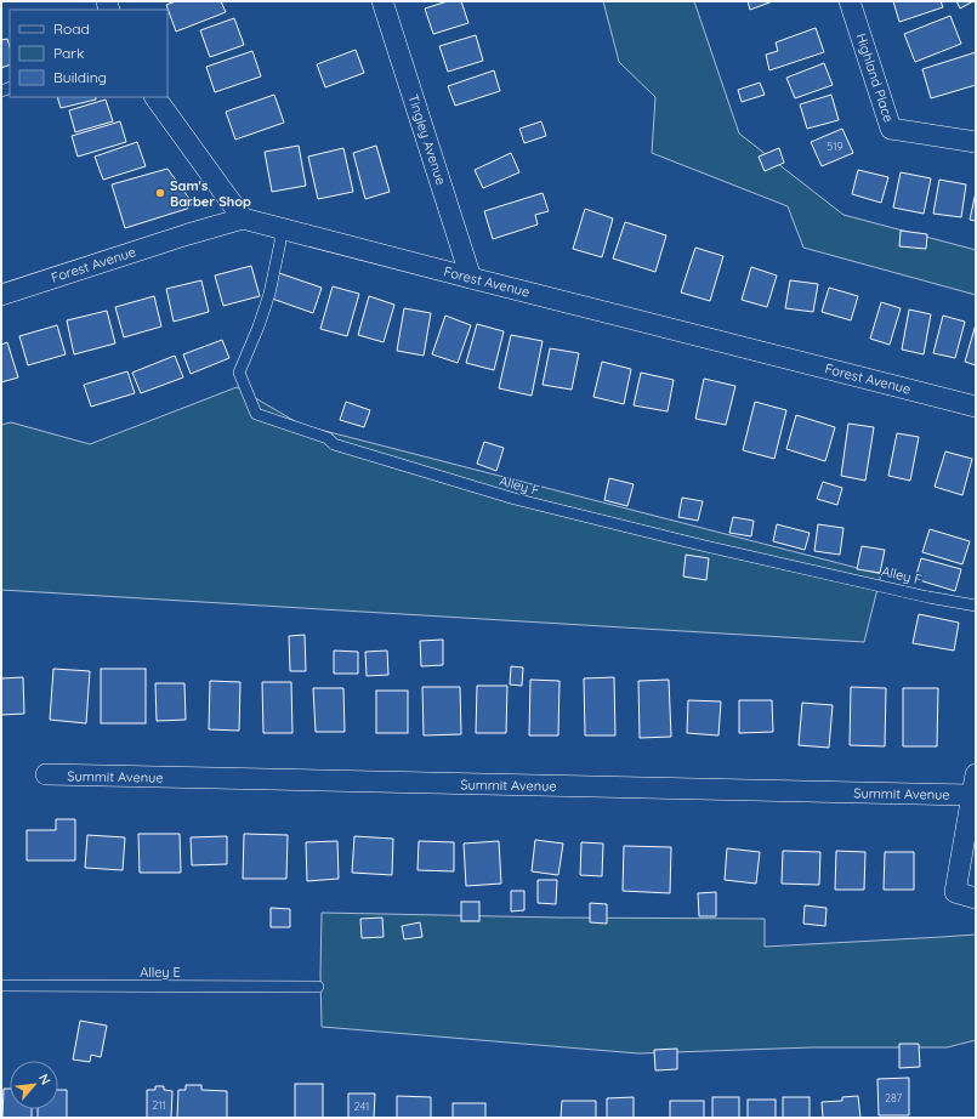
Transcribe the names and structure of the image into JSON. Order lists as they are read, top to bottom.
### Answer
{
  "streets": {
    "street": [
      "Highland Place",
      "Tingley Avenue",
      "Forest Avenue",
      "Summit Avenue"
    ],
    "lane": ["Alley F", "Alley E"]
  },
  "crossings": [
    ["Tingley Avenue", "Forest Avenue"],
    ["Forest Avenue", "Alley F"]
  ],
  "places": ["Sam's Barber Shop"],
  "house_numbers": [
    "519",
    "287",
    "211",
    "241"
  ],
  "legend": ["Road", "Park", "Building"],
  "north": "top right"
}
